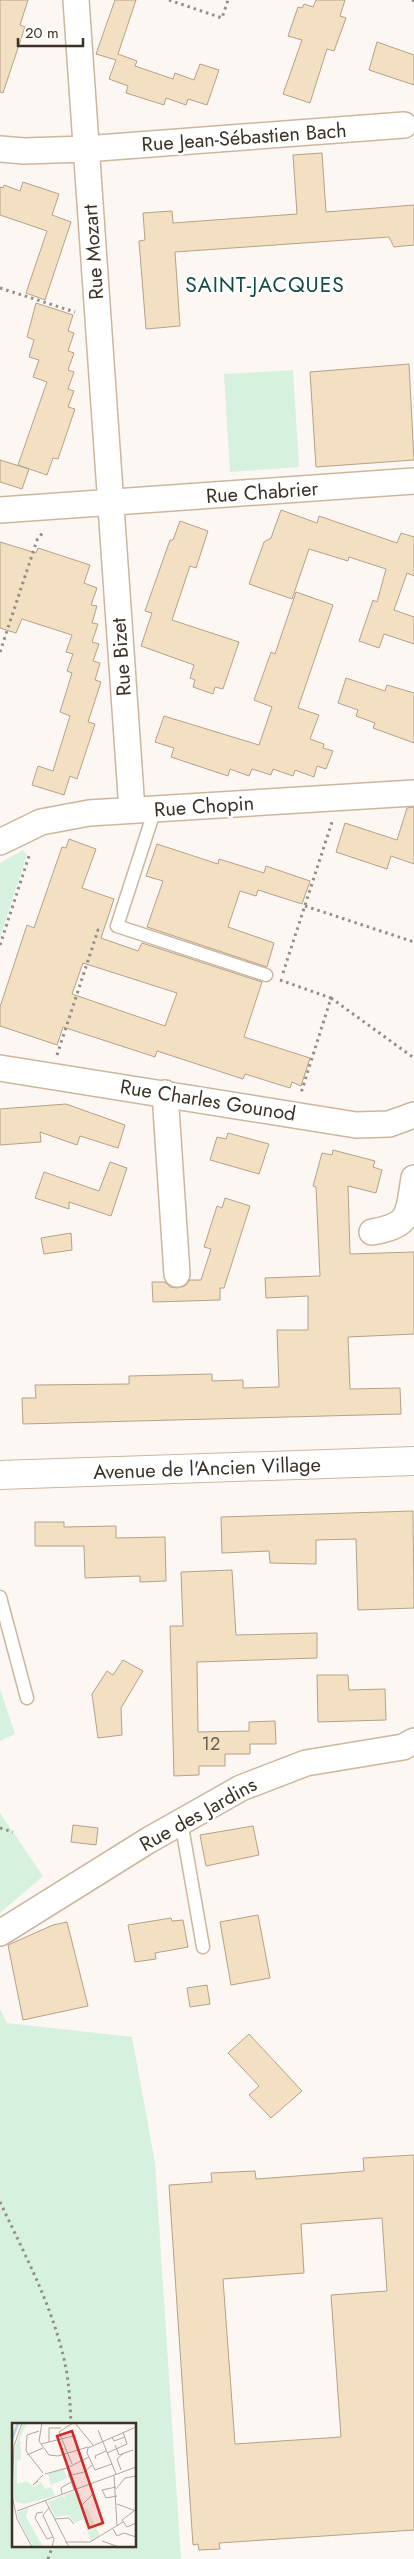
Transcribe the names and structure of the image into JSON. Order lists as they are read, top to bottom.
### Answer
{
  "streets": {
    "street": [
      "Rue Jean-Sébastien Bach",
      "Rue Mozart",
      "Rue Chabrier",
      "Rue Bizet",
      "Rue Chopin",
      "Rue Charles Gounod",
      "Avenue de l'Ancien Village",
      "Rue des Jardins"
    ]
  },
  "crossings": [
    ["Rue Jean-Sébastien Bach", "Rue Mozart"],
    ["Rue Mozart", "Rue Chabrier"],
    ["Rue Mozart", "Rue Bizet"],
    ["Rue Chabrier", "Rue Bizet"],
    ["Rue Bizet", "Rue Chopin"]
  ],
  "districts": ["SAINT-JACQUES"],
  "house_numbers": ["12"],
  "scale_bar": "20 m"
}
